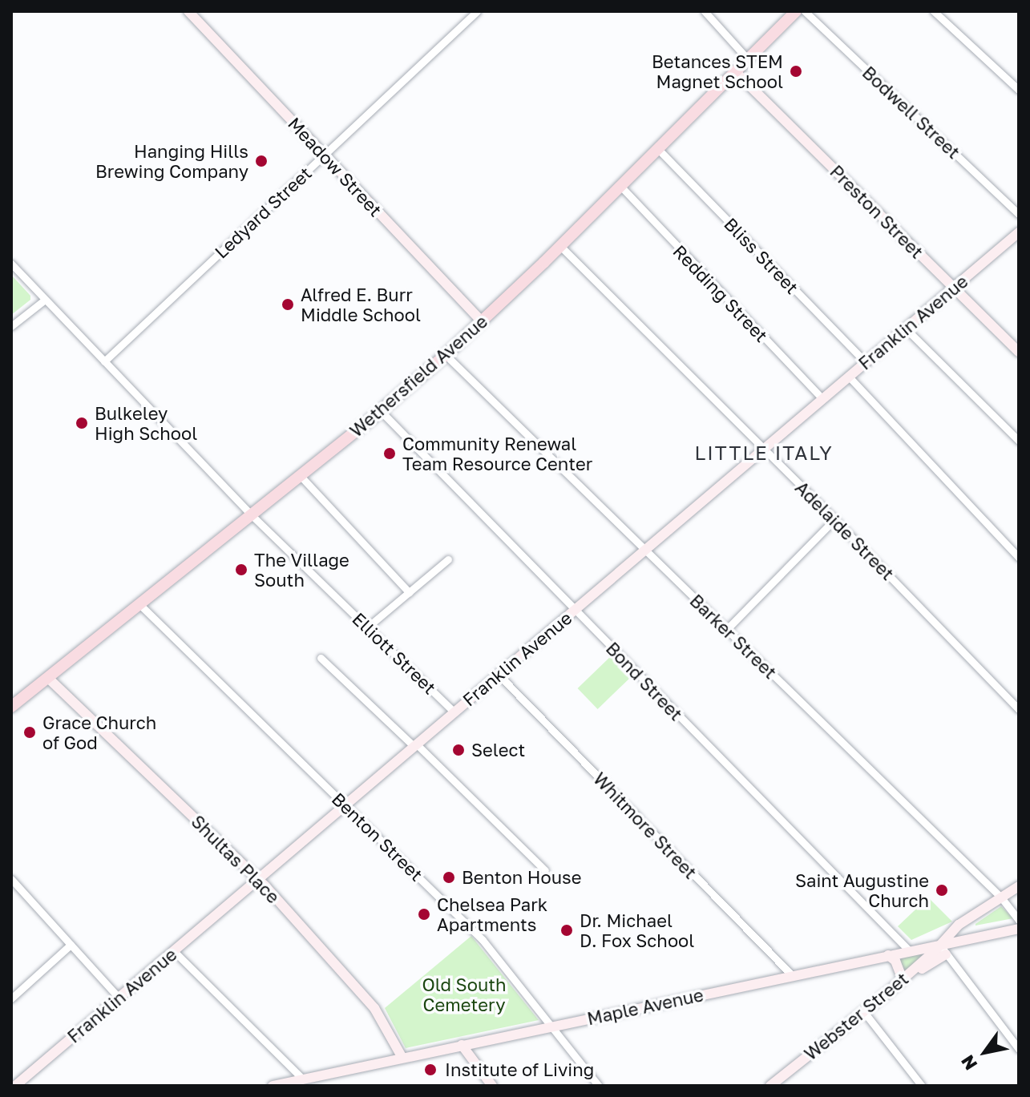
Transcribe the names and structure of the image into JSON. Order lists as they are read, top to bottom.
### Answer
{
  "streets": {
    "main road": [
      "Meadow Street",
      "Preston Street",
      "Franklin Avenue",
      "Wethersfield Avenue",
      "Shultas Place",
      "Maple Avenue",
      "Webster Street"
    ],
    "street": [
      "Bodwell Street",
      "Ledyard Street",
      "Bliss Street",
      "Redding Street",
      "Adelaide Street",
      "Barker Street",
      "Elliott Street",
      "Bond Street",
      "Whitmore Street",
      "Benton Street"
    ]
  },
  "crossings": [
    ["Meadow Street", "Ledyard Street"],
    ["Meadow Street", "Wethersfield Avenue"],
    ["Preston Street", "Franklin Avenue"],
    ["Preston Street", "Wethersfield Avenue"],
    ["Ledyard Street", "Elliott Street"],
    ["Bliss Street", "Franklin Avenue"],
    ["Bliss Street", "Wethersfield Avenue"],
    ["Redding Street", "Franklin Avenue"],
    ["Redding Street", "Wethersfield Avenue"],
    ["Franklin Avenue", "Adelaide Street"],
    ["Franklin Avenue", "Barker Street"],
    ["Franklin Avenue", "Elliott Street"],
    ["Franklin Avenue", "Bond Street"],
    ["Franklin Avenue", "Whitmore Street"],
    ["Franklin Avenue", "Benton Street"],
    ["Franklin Avenue", "Shultas Place"],
    ["Wethersfield Avenue", "Adelaide Street"],
    ["Wethersfield Avenue", "Barker Street"],
    ["Wethersfield Avenue", "Elliott Street"],
    ["Wethersfield Avenue", "Bond Street"],
    ["Wethersfield Avenue", "Benton Street"],
    ["Wethersfield Avenue", "Shultas Place"],
    ["Barker Street", "Webster Street"],
    ["Bond Street", "Maple Avenue"],
    ["Whitmore Street", "Maple Avenue"],
    ["Benton Street", "Maple Avenue"],
    ["Shultas Place", "Maple Avenue"],
    ["Maple Avenue", "Webster Street"]
  ],
  "districts": ["LITTLE ITALY"],
  "parks": ["Old South Cemetery"],
  "places": [
    "Betances STEM Magnet School",
    "Hanging Hills Brewing Company",
    "Alfred E. Burr Middle School",
    "Bulkeley High School",
    "Community Renewal Team Resource Center",
    "The Village South",
    "Grace Church of God",
    "Select",
    "Benton House",
    "Saint Augustine Church",
    "Chelsea Park Apartments",
    "Dr. Michael D. Fox School",
    "Institute of Living"
  ],
  "north": "bottom left"
}
